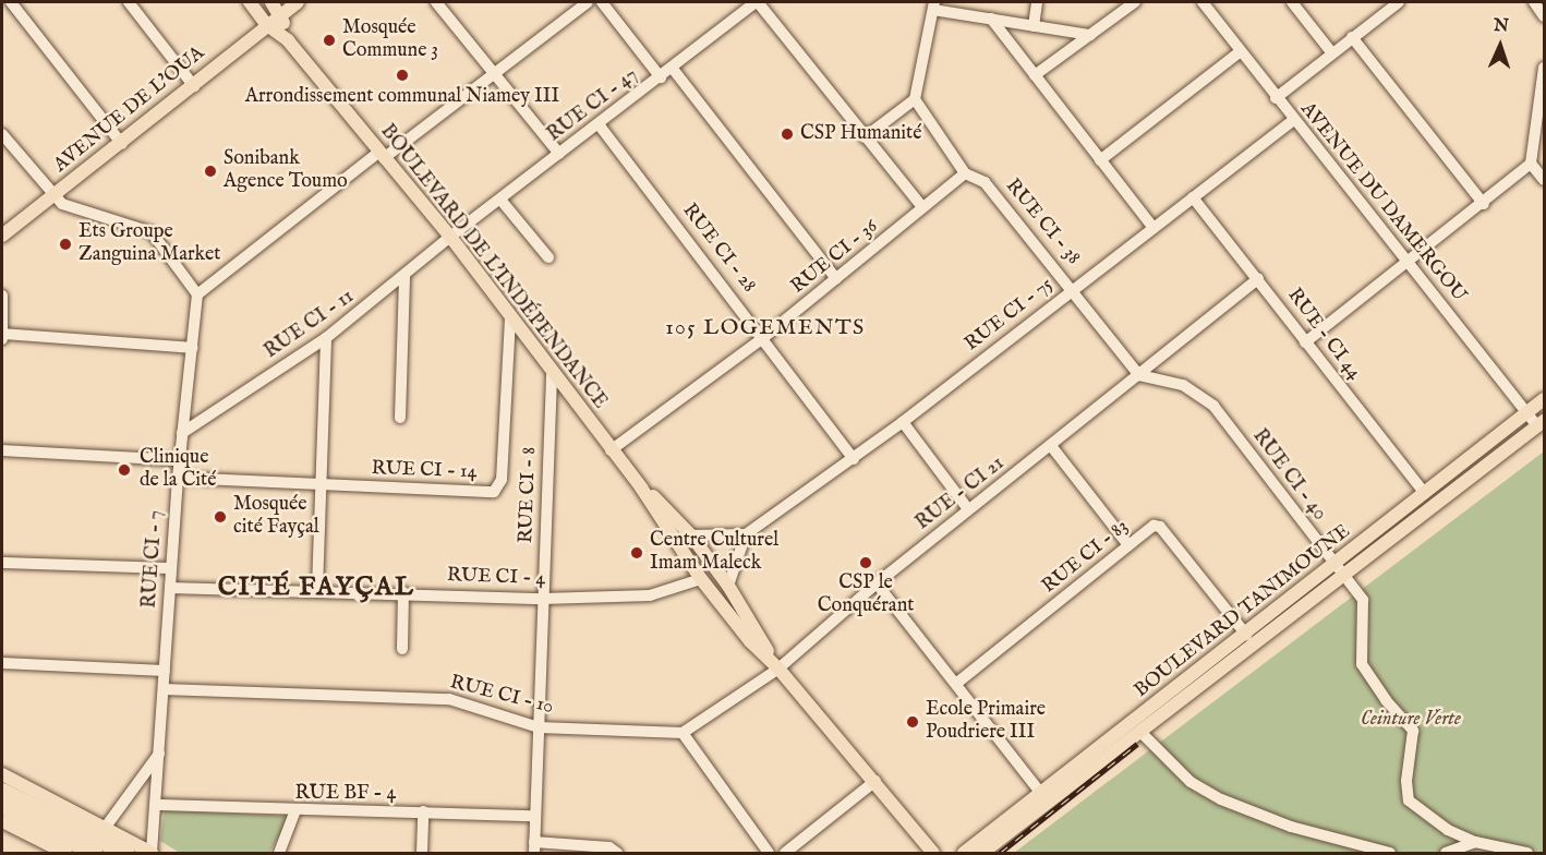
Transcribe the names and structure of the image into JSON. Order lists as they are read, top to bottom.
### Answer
{
  "streets": {
    "main road": ["AVENUE DE L'OUA", "BOULEVARD DE L'INDÉPENDANCE", "BOULEVARD TANIMOUNE"],
    "street": [
      "RUE CI - 47",
      "AVENUE DU DAMERGOU",
      "RUE CI - 38",
      "RUE CI - 28",
      "RUE CI - 36",
      "RUE CI - 75",
      "RUE CI - 11",
      "RUE - CI 44",
      "RUE CI - 14",
      "RUE CI - 40",
      "RUE - CI 21",
      "RUE CI - 8",
      "RUE CI - 83",
      "RUE CI - 7",
      "RUE CI - 4",
      "RUE CI - 10",
      "RUE BF - 4"
    ]
  },
  "crossings": [
    ["RUE CI - 47", "RUE CI - 28"],
    ["RUE CI - 47", "BOULEVARD DE L'INDÉPENDANCE"],
    ["RUE CI - 47", "RUE CI - 11"],
    ["AVENUE DE L'OUA", "BOULEVARD DE L'INDÉPENDANCE"],
    ["AVENUE DU DAMERGOU", "RUE CI - 75"],
    ["AVENUE DU DAMERGOU", "BOULEVARD TANIMOUNE"],
    ["RUE CI - 38", "RUE CI - 36"],
    ["RUE CI - 38", "RUE CI - 75"],
    ["RUE CI - 38", "RUE CI - 40"],
    ["RUE CI - 38", "RUE - CI 21"],
    ["RUE CI - 28", "RUE CI - 36"],
    ["RUE CI - 28", "RUE CI - 75"],
    ["RUE CI - 36", "BOULEVARD DE L'INDÉPENDANCE"],
    ["BOULEVARD DE L'INDÉPENDANCE", "RUE CI - 11"],
    ["BOULEVARD DE L'INDÉPENDANCE", "RUE CI - 14"],
    ["BOULEVARD DE L'INDÉPENDANCE", "RUE - CI 21"],
    ["BOULEVARD DE L'INDÉPENDANCE", "RUE CI - 8"],
    ["BOULEVARD DE L'INDÉPENDANCE", "RUE CI - 4"],
    ["RUE CI - 75", "RUE - CI 44"],
    ["RUE CI - 11", "RUE CI - 7"],
    ["RUE - CI 44", "RUE - CI 21"],
    ["RUE - CI 44", "BOULEVARD TANIMOUNE"],
    ["RUE CI - 14", "RUE CI - 7"],
    ["RUE CI - 40", "RUE - CI 21"],
    ["RUE CI - 40", "BOULEVARD TANIMOUNE"],
    ["RUE - CI 21", "RUE CI - 10"],
    ["RUE CI - 8", "RUE CI - 4"],
    ["RUE CI - 8", "RUE CI - 10"],
    ["RUE CI - 8", "RUE BF - 4"],
    ["RUE CI - 83", "BOULEVARD TANIMOUNE"],
    ["RUE CI - 7", "RUE CI - 4"],
    ["RUE CI - 7", "RUE CI - 10"],
    ["RUE CI - 7", "RUE BF - 4"]
  ],
  "districts": ["105 LOGEMENTS", "CITÉ FAYÇAL"],
  "parks": ["Ceinture Verte"],
  "places": [
    "Mosquée Commune 3",
    "Arrondissement communal Niamey III",
    "CSP Humanité",
    "Sonibank Agence Toumo",
    "Ets Groupe Zanguina Market",
    "Clinique de la Cité",
    "Mosquée cité Fayçal",
    "Centre Culturel Imam Maleck",
    "CSP le Conquérant",
    "Ecole Primaire Poudriere III"
  ],
  "north": "top"
}
